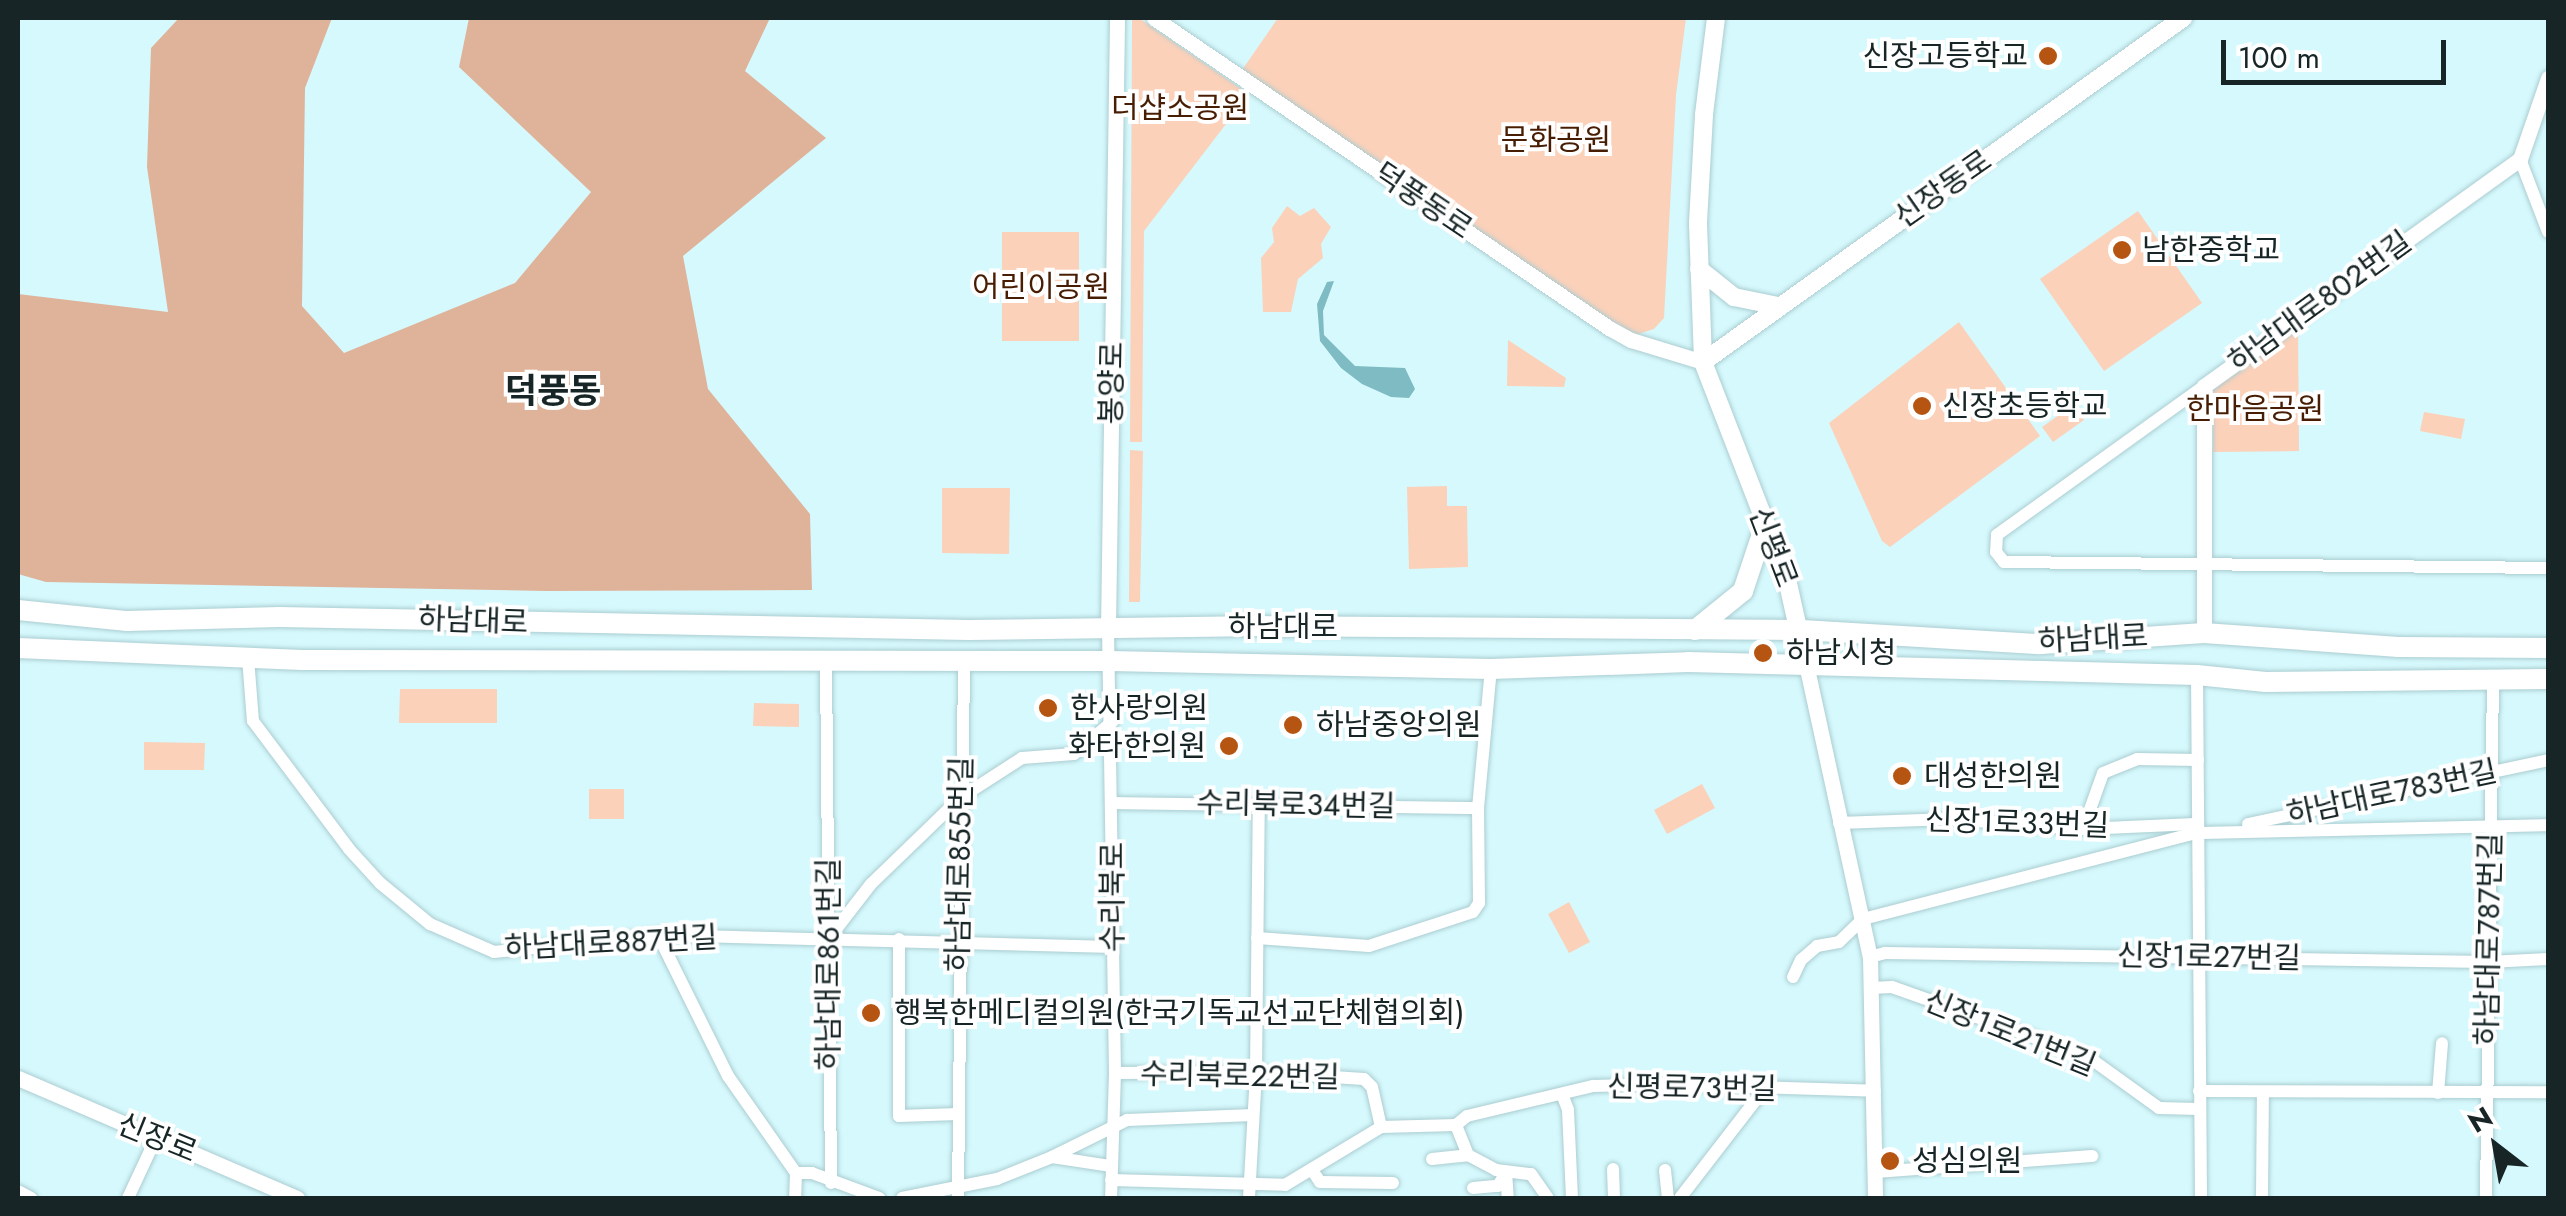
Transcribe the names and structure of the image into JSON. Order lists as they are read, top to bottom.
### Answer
{
  "streets": {
    "main road": ["신장동로", "신평로", "하남대로"],
    "street": [
      "덕풍동로",
      "하남대로802번길",
      "봉양로",
      "하남대로783번길",
      "수리북로34번길",
      "신장1로33번길",
      "하남대로855번길",
      "수리북로",
      "하남대로787번길",
      "하남대로887번길",
      "신장1로27번길",
      "하남대로861번길",
      "신장1로21번길",
      "수리북로22번길",
      "신평로73번길",
      "신장로"
    ]
  },
  "crossings": [
    ["신장동로", "덕풍동로"],
    ["신장동로", "신평로"],
    ["덕풍동로", "신평로"],
    ["하남대로802번길", "하남대로"],
    ["봉양로", "하남대로"],
    ["봉양로", "수리북로"],
    ["신평로", "하남대로"],
    ["신평로", "신장1로33번길"],
    ["신평로", "신장1로27번길"],
    ["신평로", "신장1로21번길"],
    ["신평로", "신평로73번길"],
    ["하남대로", "하남대로855번길"],
    ["하남대로", "수리북로"],
    ["하남대로", "하남대로787번길"],
    ["하남대로", "하남대로887번길"],
    ["하남대로", "하남대로861번길"],
    ["하남대로783번길", "신장1로33번길"],
    ["하남대로783번길", "하남대로787번길"],
    ["수리북로34번길", "수리북로"],
    ["신장1로33번길", "하남대로787번길"],
    ["하남대로855번길", "하남대로887번길"],
    ["수리북로", "하남대로887번길"],
    ["수리북로", "수리북로22번길"],
    ["하남대로787번길", "신장1로27번길"],
    ["하남대로887번길", "하남대로861번길"],
    ["수리북로22번길", "신평로73번길"]
  ],
  "districts": ["덕풍동"],
  "parks": [
    "더샵소공원",
    "문화공원",
    "어린이공원",
    "한마음공원"
  ],
  "places": [
    "신장고등학교",
    "남한중학교",
    "신장초등학교",
    "하남시청",
    "한사랑의원",
    "하남중앙의원",
    "화타한의원",
    "대성한의원",
    "행복한메디컬의원(한국기독교선교단체협의회)",
    "성심의원"
  ],
  "scale_bar": "100 m",
  "north": "top left"
}
